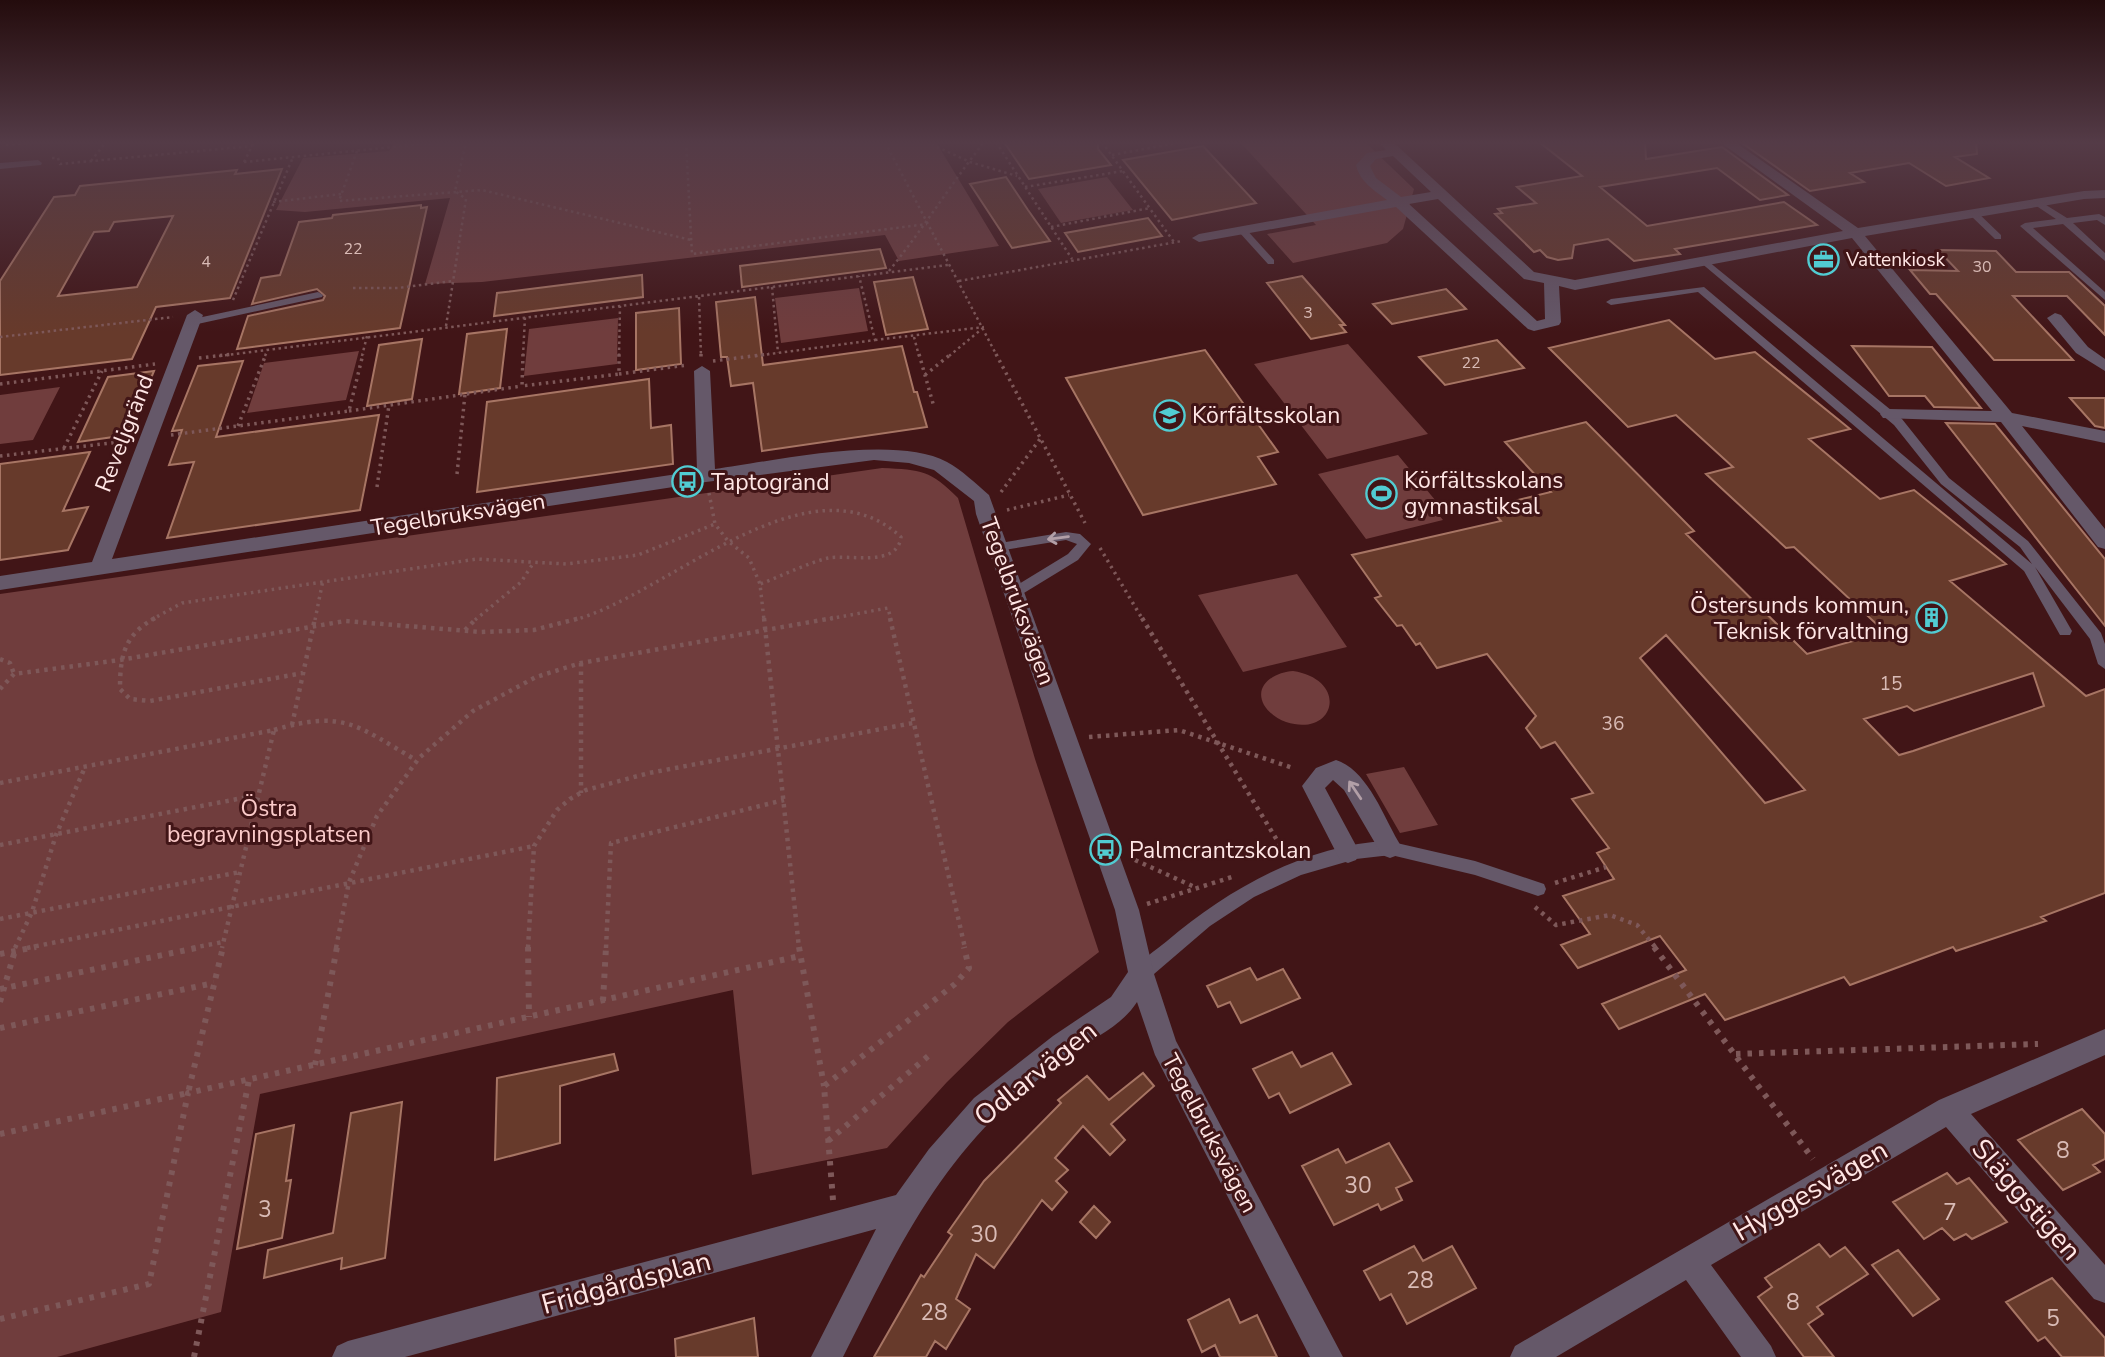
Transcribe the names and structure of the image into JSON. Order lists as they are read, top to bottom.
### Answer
{
  "streets": {
    "street": [
      "Reveljgränd",
      "Tegelbruksvägen",
      "Odlarvägen",
      "Hyggesvägen",
      "Släggstigen",
      "Fridgårdsplan"
    ]
  },
  "crossings": [
    ["Reveljgränd", "Tegelbruksvägen"],
    ["Tegelbruksvägen", "Odlarvägen"],
    ["Odlarvägen", "Fridgårdsplan"],
    ["Hyggesvägen", "Släggstigen"]
  ],
  "parks": ["Östra begravningsplatsen"],
  "places": {
    "office": ["Vattenkiosk"],
    "school or university": ["Körfältsskolan"],
    "bus stop": ["Taptogränd", "Palmcrantzskolan"],
    "sports": ["Körfältsskolans gymnastiksal"],
    "building": ["Östersunds kommun, Teknisk förvaltning"]
  },
  "house_numbers": [
    "22",
    "4",
    "30",
    "3",
    "22",
    "15",
    "36",
    "8",
    "30",
    "3",
    "7",
    "30",
    "28",
    "8",
    "28",
    "5"
  ]
}
